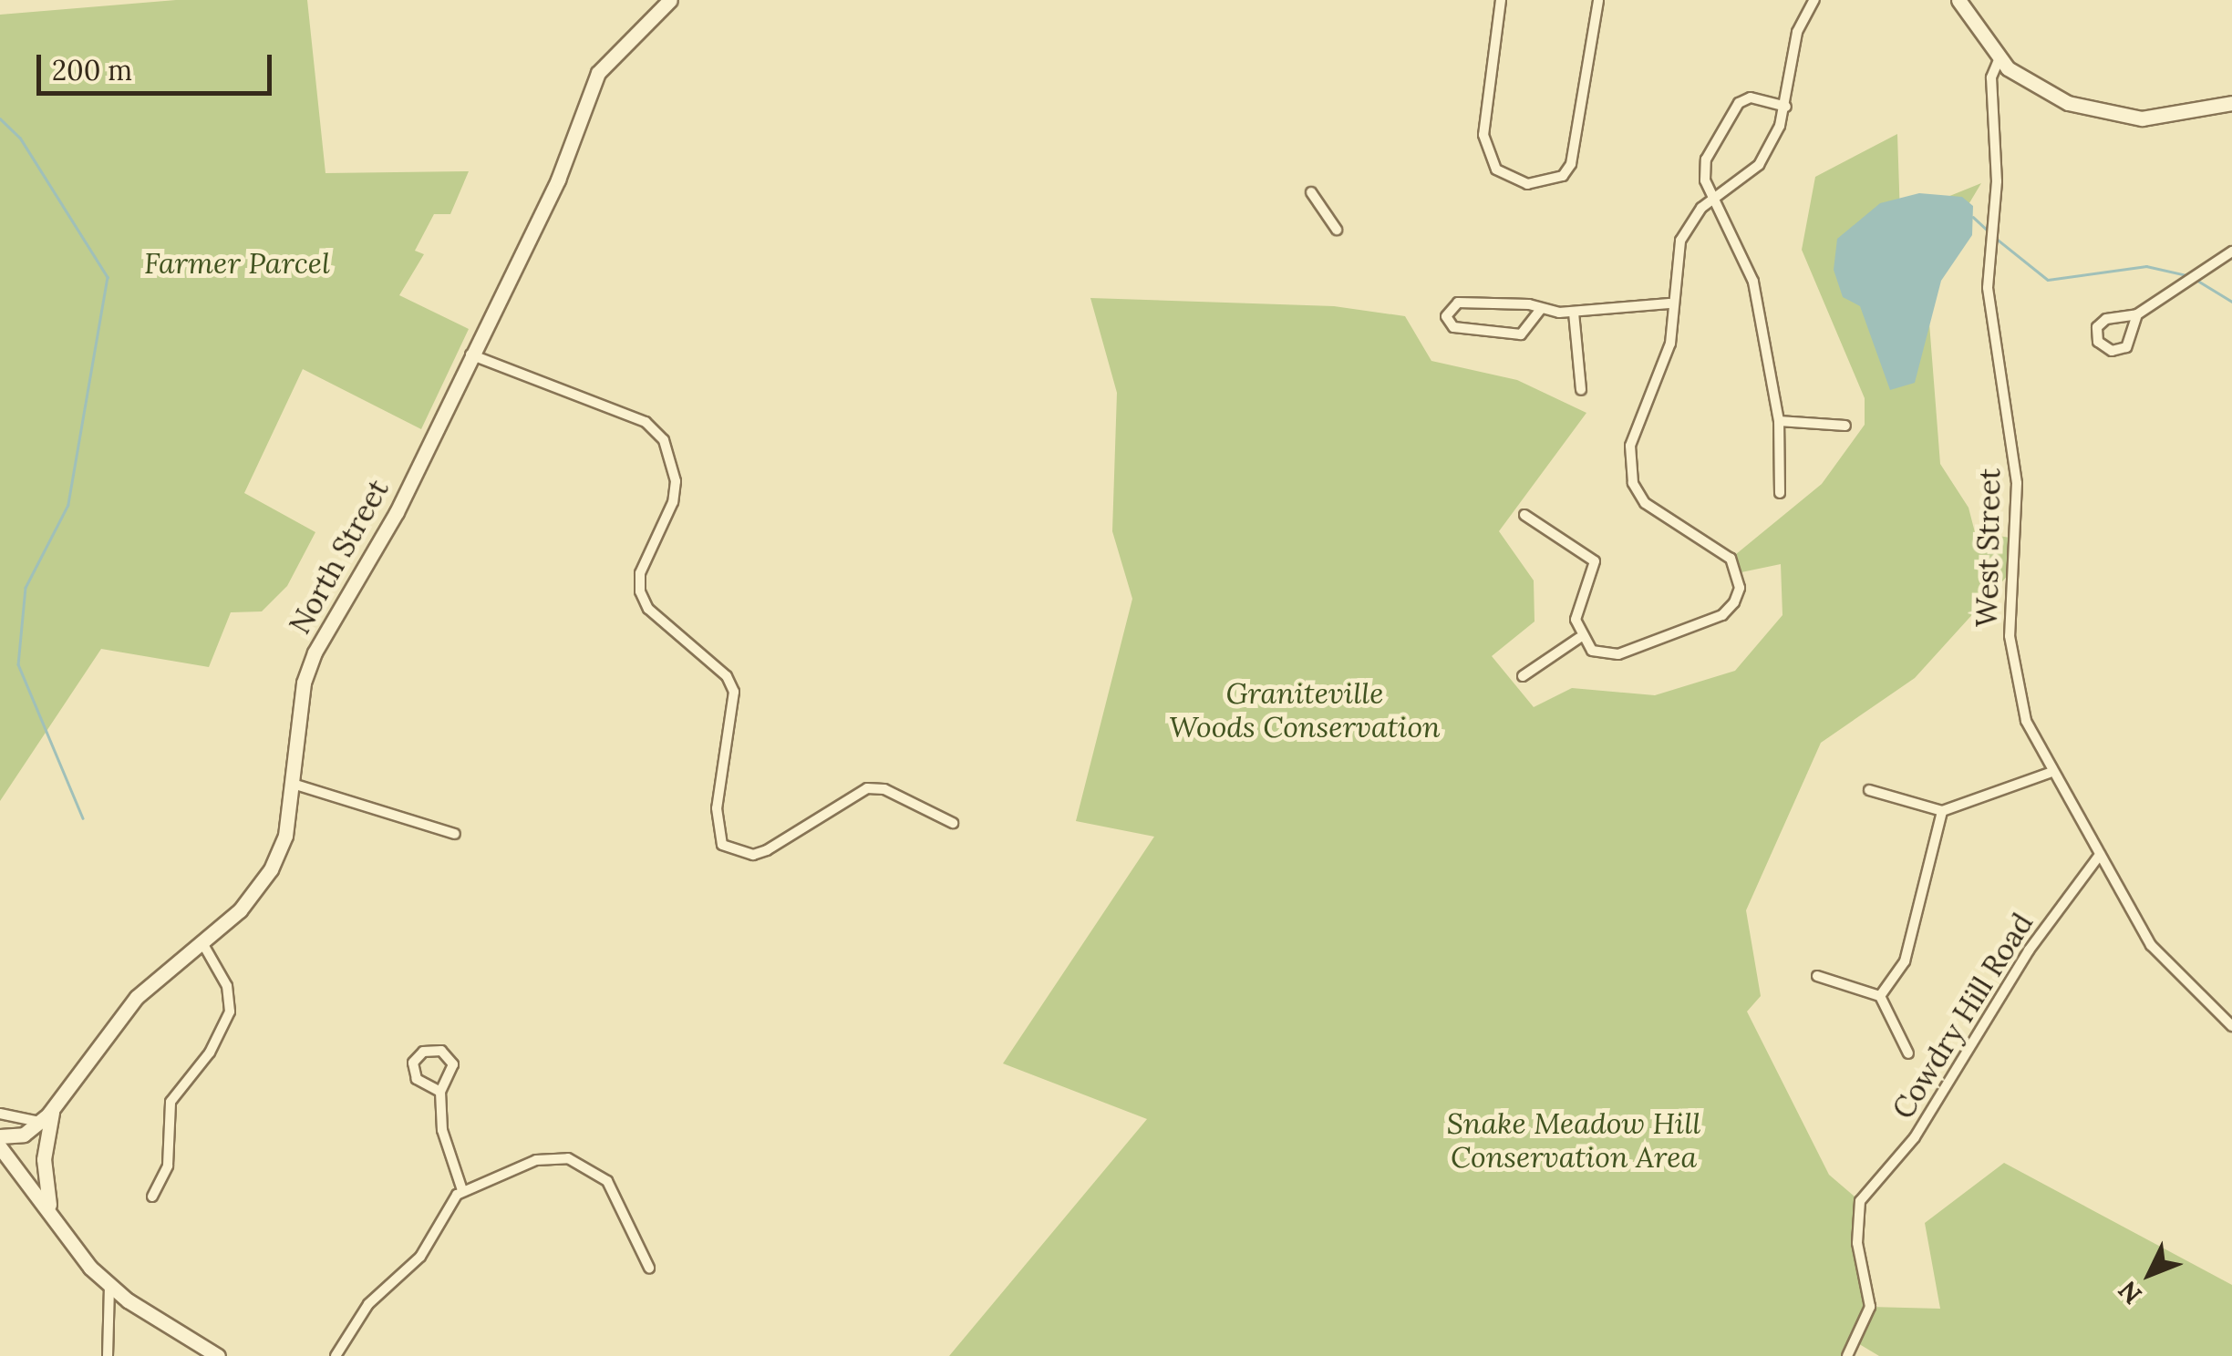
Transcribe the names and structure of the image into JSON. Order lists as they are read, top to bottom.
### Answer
{
  "streets": {
    "main road": ["North Street"],
    "street": ["West Street", "Cowdry Hill Road"]
  },
  "crossings": [
    ["West Street", "Cowdry Hill Road"]
  ],
  "parks": ["Farmer Parcel", "Graniteville Woods Conservation", "Snake Meadow Hill Conservation Area"],
  "scale_bar": "200 m",
  "north": "bottom left"
}
